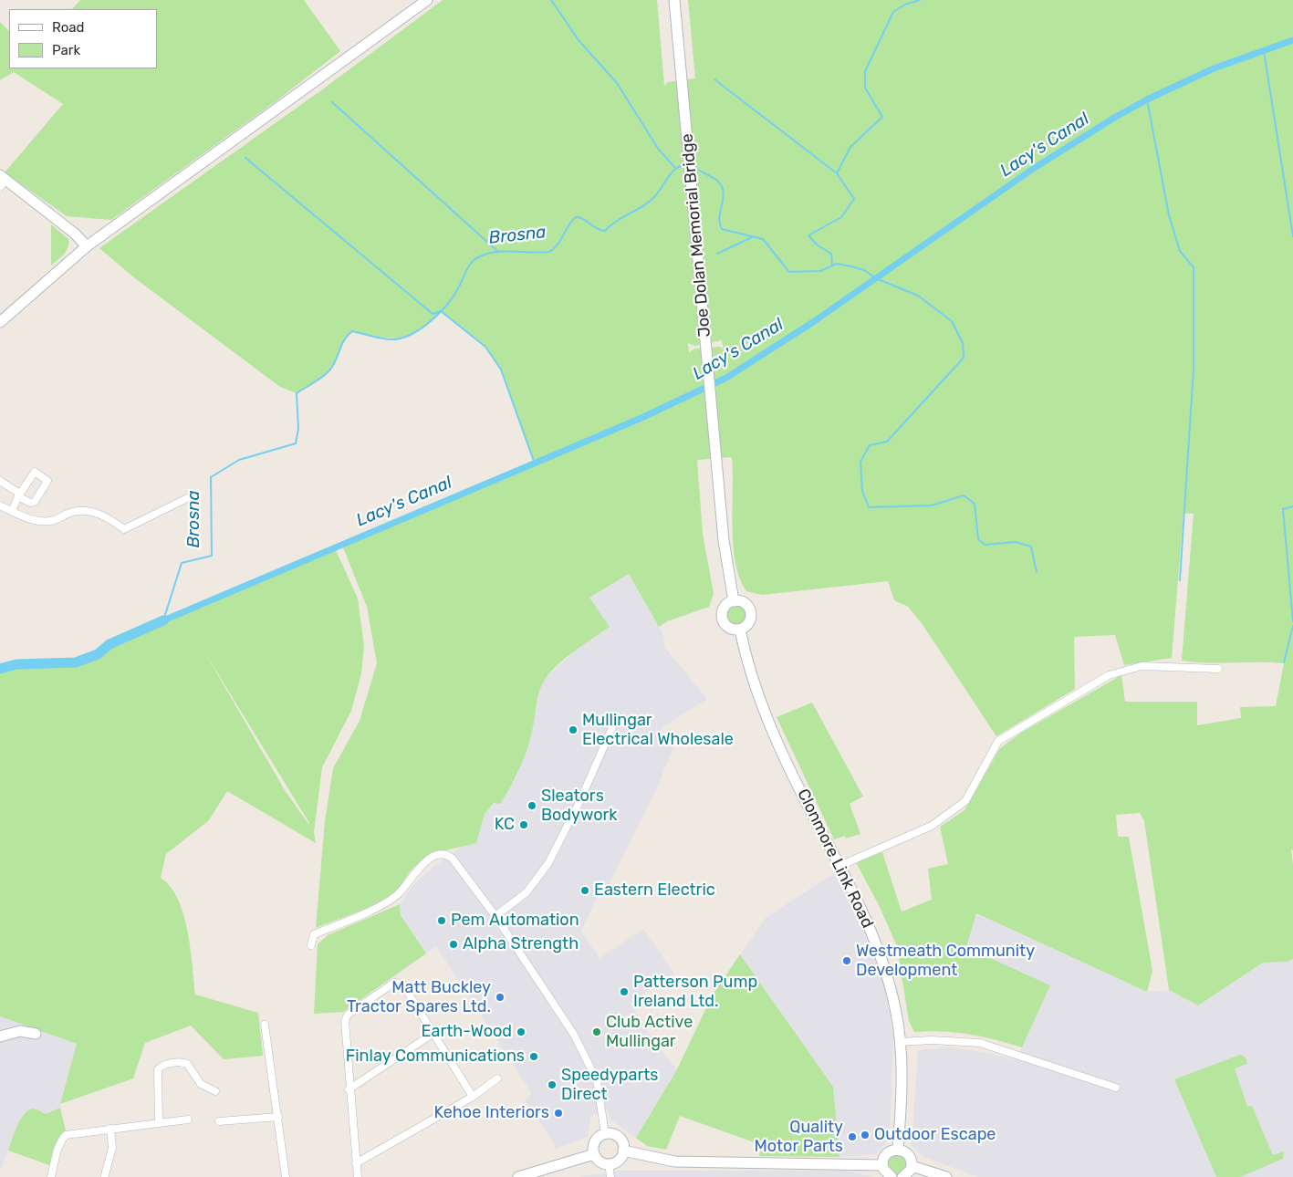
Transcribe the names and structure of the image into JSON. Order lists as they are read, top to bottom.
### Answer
{
  "streets": {
    "main road": ["Joe Dolan Memorial Bridge", "Clonmore Link Road"]
  },
  "crossings": [
    ["Joe Dolan Memorial Bridge", "Clonmore Link Road"]
  ],
  "water": ["Lacy's Canal", "Brosna"],
  "places": [
    "Mullingar Electrical Wholesale",
    "Sleators Bodywork",
    "KC",
    "Eastern Electric",
    "Pem Automation",
    "Alpha Strength",
    "Westmeath Community Development",
    "Patterson Pump Ireland Ltd.",
    "Matt Buckley Tractor Spares Ltd.",
    "Earth-Wood",
    "Club Active Mullingar",
    "Finlay Communications",
    "Speedyparts Direct",
    "Kehoe Interiors",
    "Outdoor Escape",
    "Quality Motor Parts"
  ],
  "legend": ["Road", "Park"]
}
